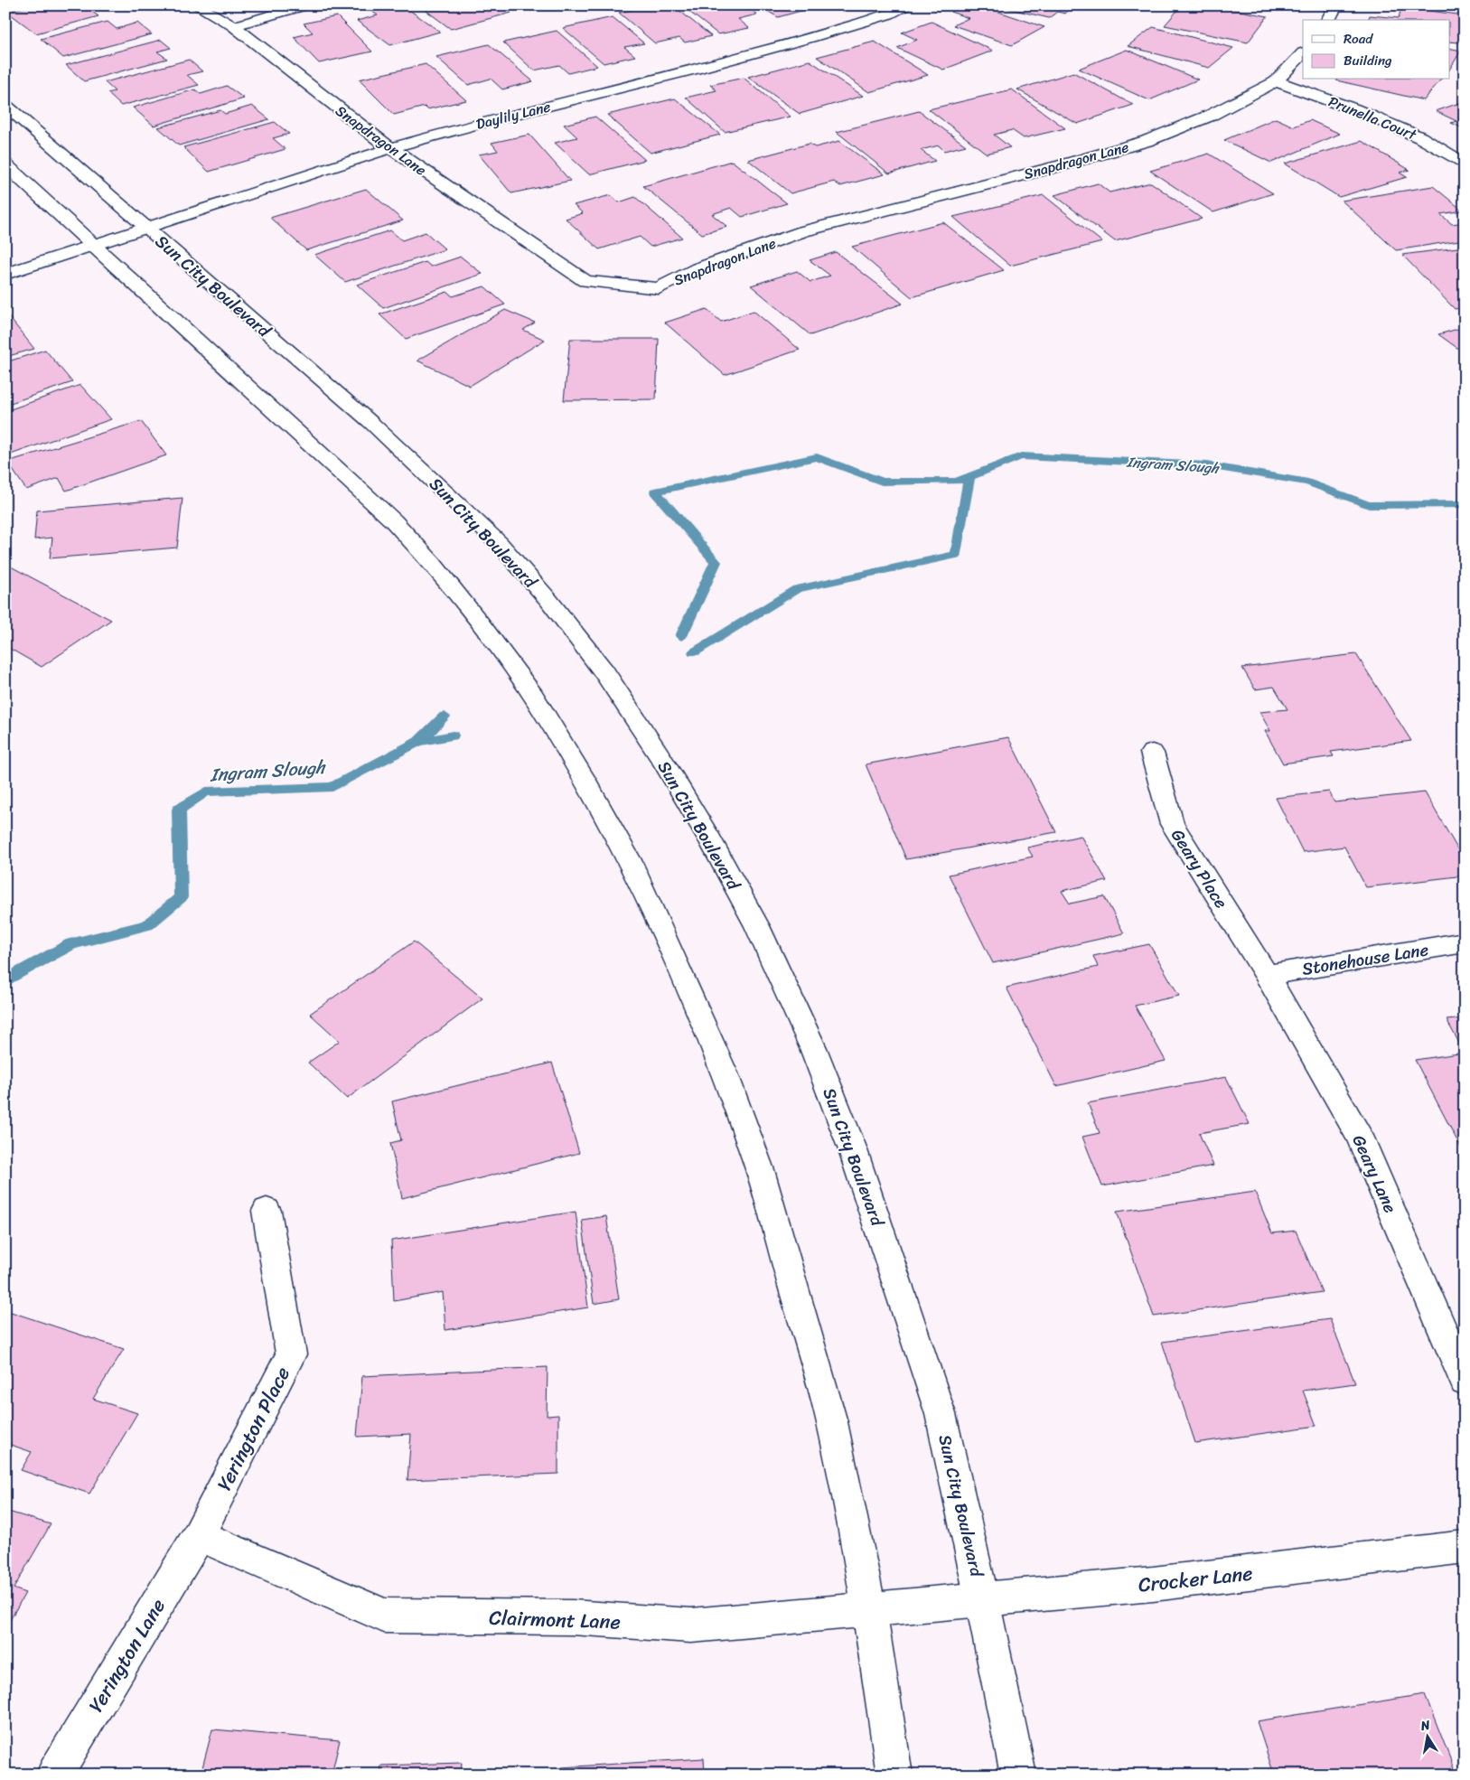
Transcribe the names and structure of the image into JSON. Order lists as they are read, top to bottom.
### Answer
{
  "streets": {
    "street": [
      "Daylily Lane",
      "Prunella Court",
      "Snapdragon Lane",
      "Sun City Boulevard",
      "Geary Place",
      "Stonehouse Lane",
      "Geary Lane",
      "Yerington Place",
      "Crocker Lane",
      "Clairmont Lane",
      "Yerington Lane"
    ]
  },
  "crossings": [
    ["Daylily Lane", "Snapdragon Lane"],
    ["Daylily Lane", "Sun City Boulevard"],
    ["Prunella Court", "Snapdragon Lane"],
    ["Sun City Boulevard", "Crocker Lane"],
    ["Geary Place", "Stonehouse Lane"],
    ["Geary Place", "Geary Lane"],
    ["Stonehouse Lane", "Geary Lane"],
    ["Yerington Place", "Clairmont Lane"],
    ["Yerington Place", "Yerington Lane"],
    ["Crocker Lane", "Clairmont Lane"],
    ["Clairmont Lane", "Yerington Lane"]
  ],
  "water": ["Ingram Slough"],
  "legend": ["Road", "Building"],
  "north": "top"
}
